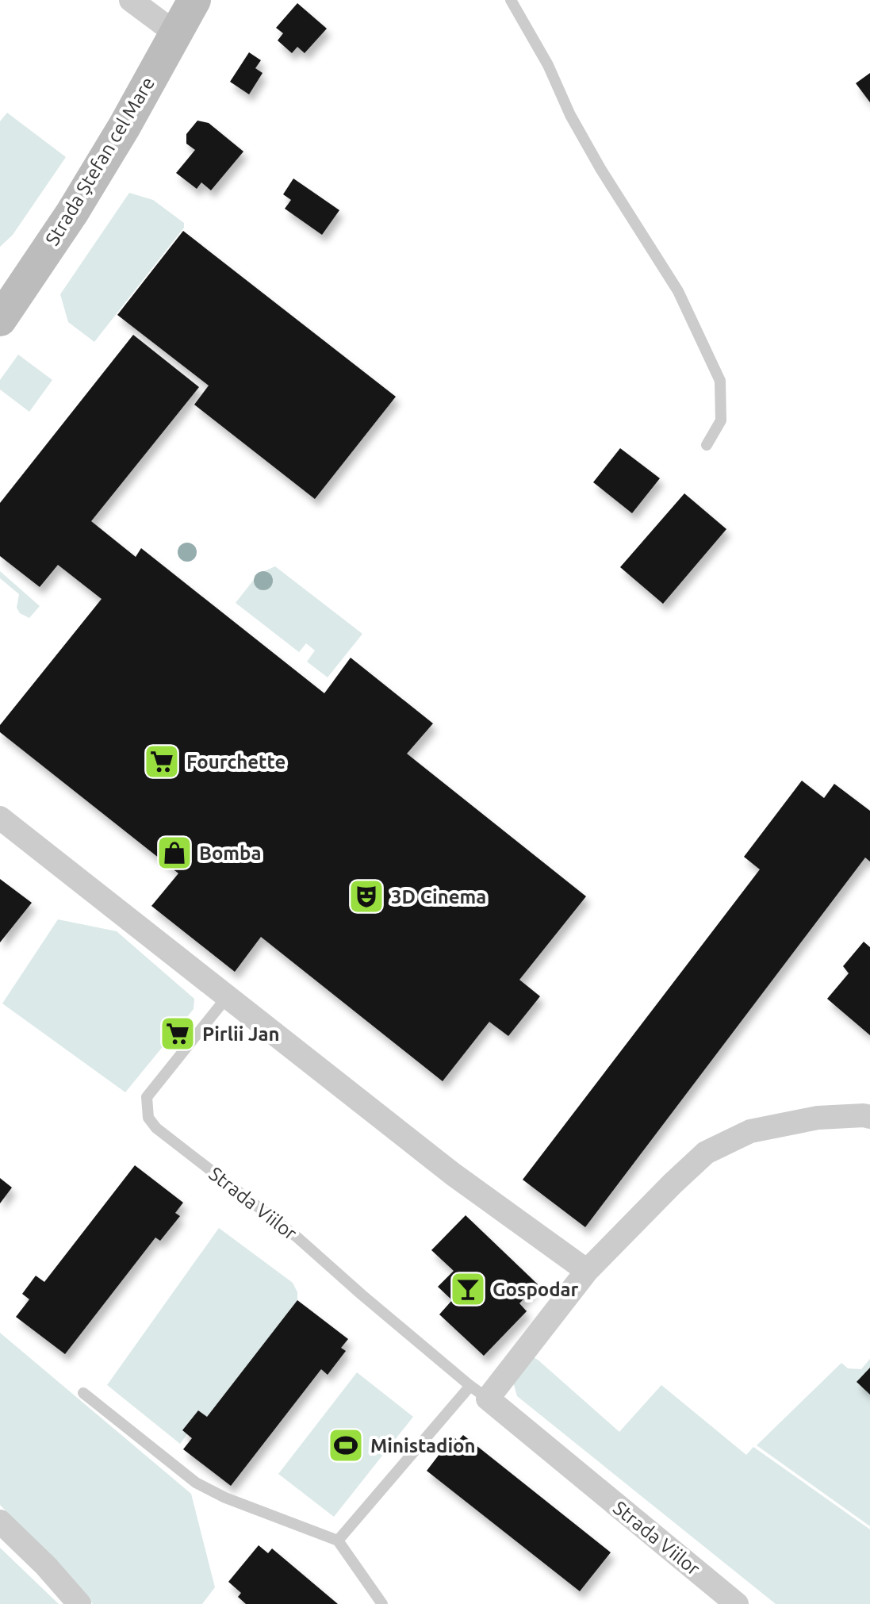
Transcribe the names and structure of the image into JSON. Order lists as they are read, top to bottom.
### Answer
{
  "streets": {
    "main road": ["Strada Ștefan cel Mare"],
    "street": ["Strada Viilor"]
  },
  "places": {
    "supermarket": ["Fourchette", "Pirlii Jan"],
    "shop": ["Bomba"],
    "theatre": ["3D Cinema"],
    "bar": ["Gospodar"],
    "sports": ["Ministadion"]
  }
}
